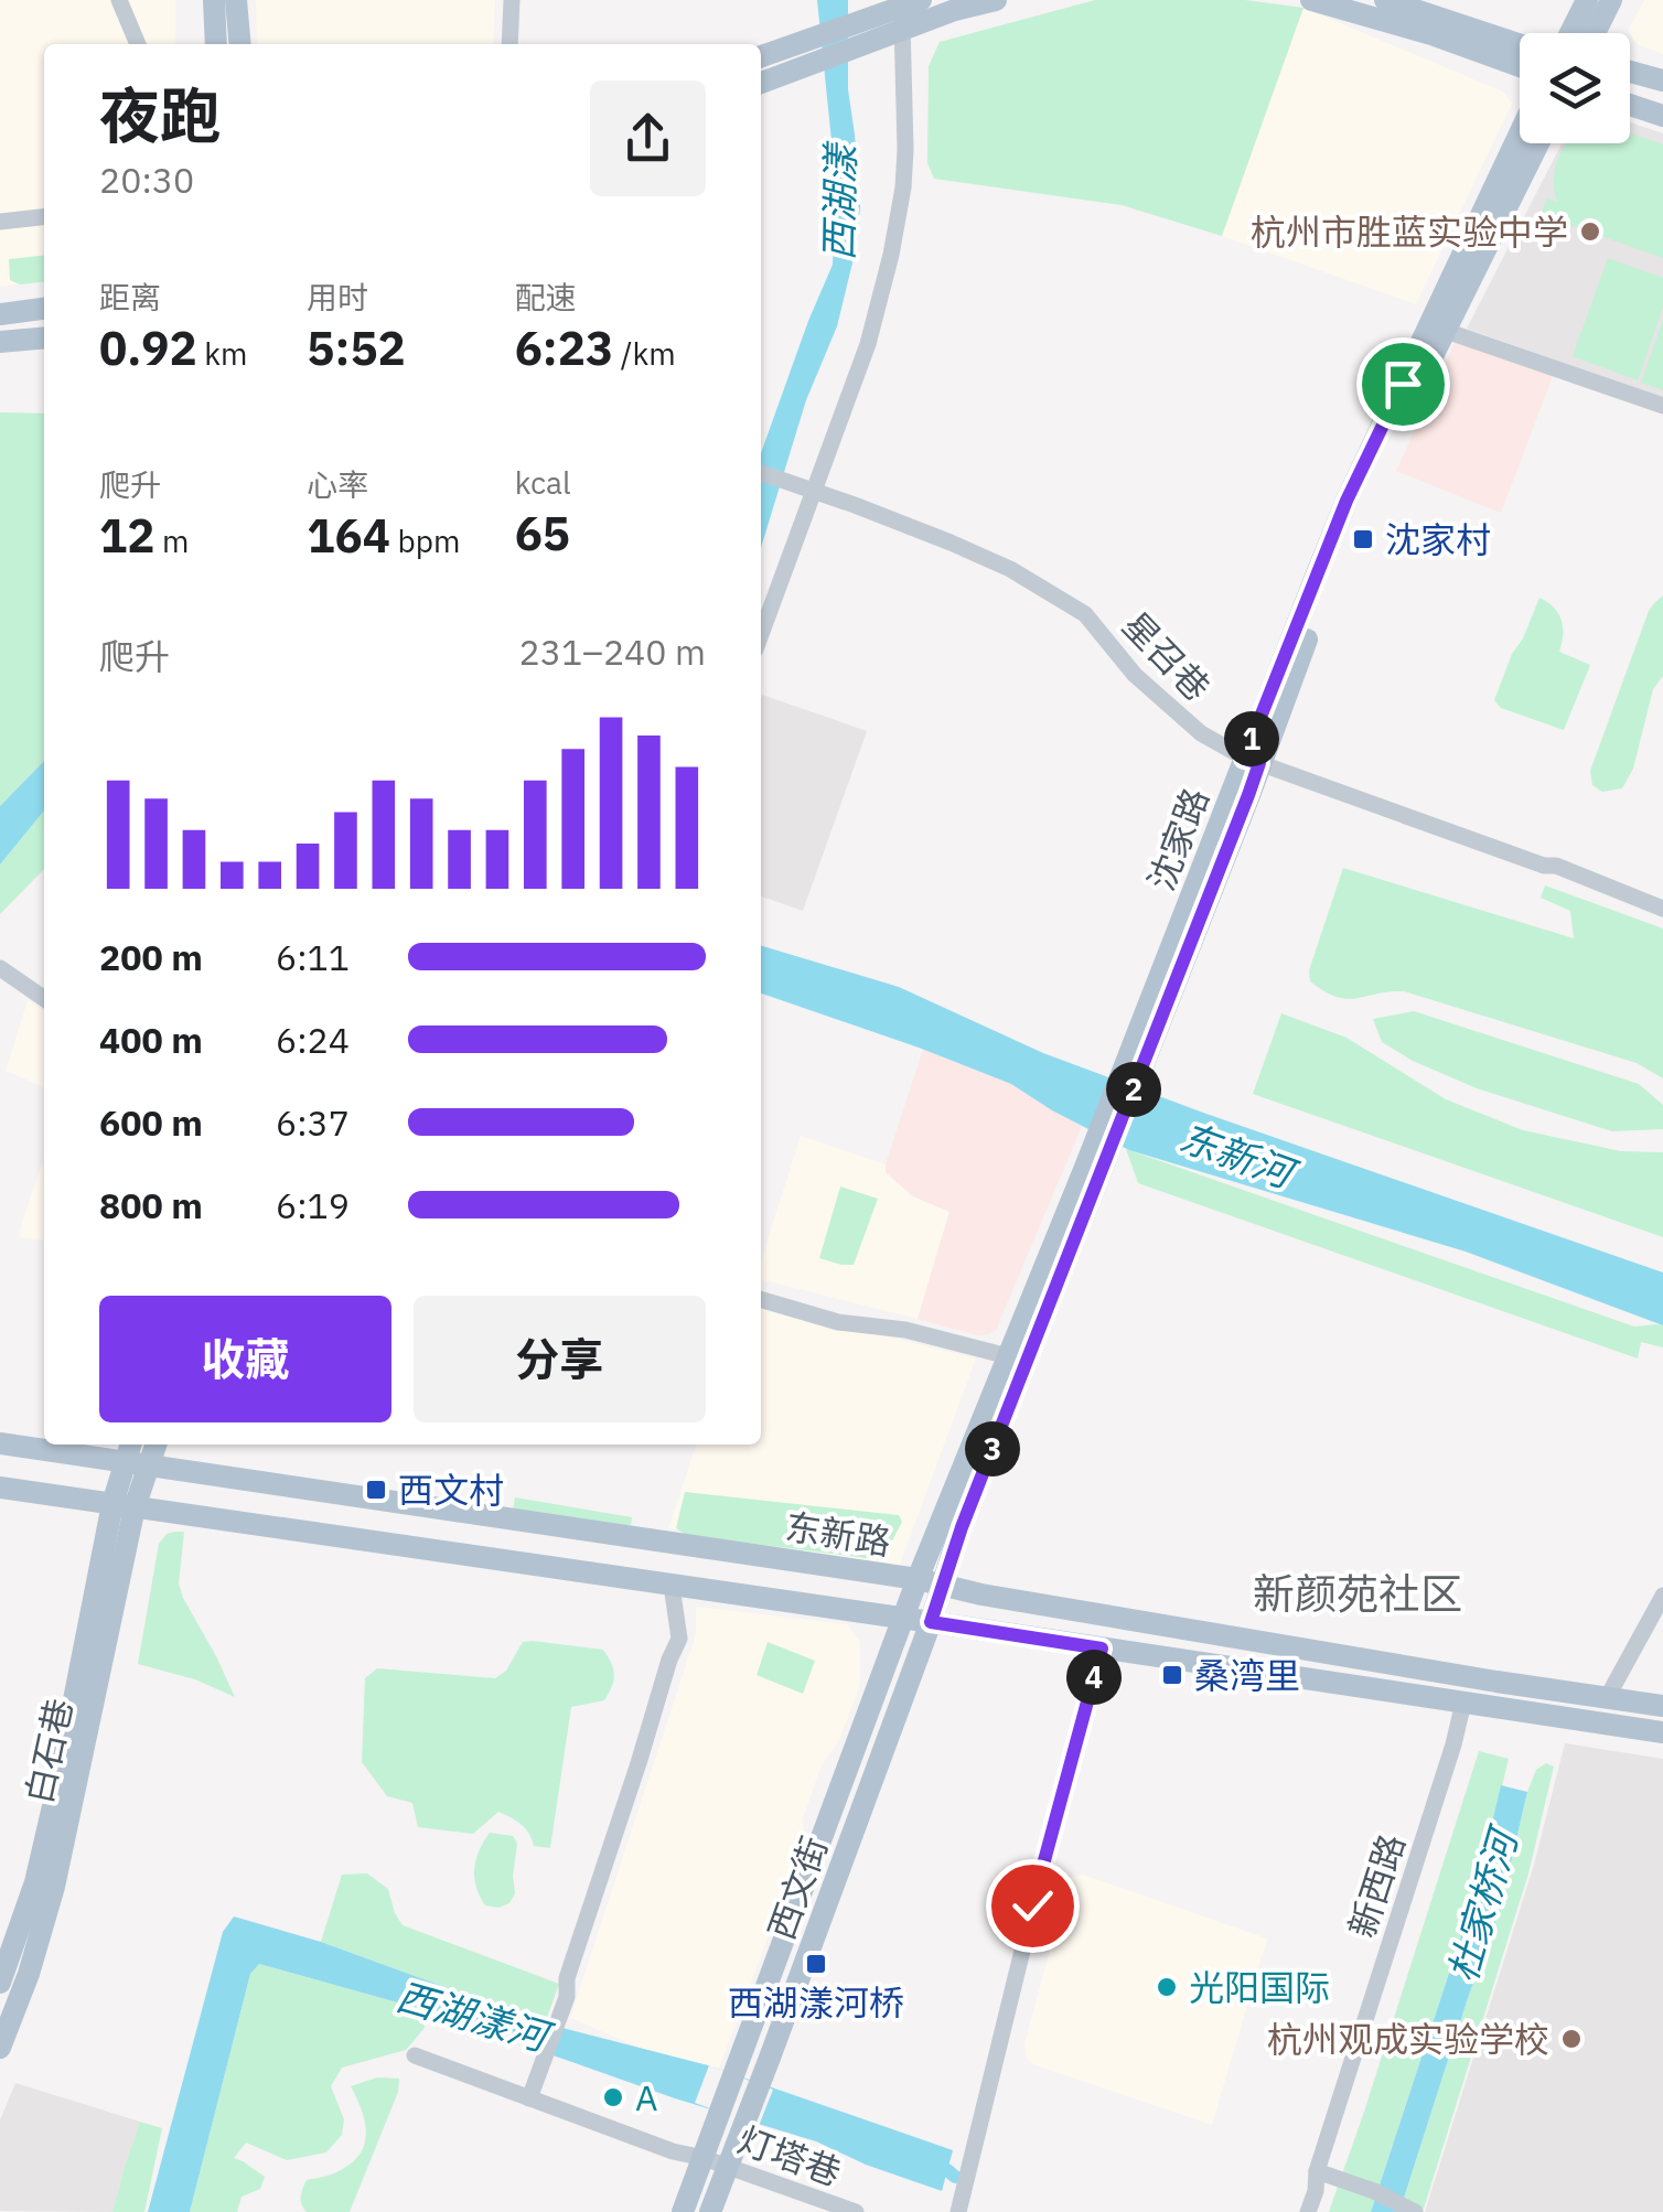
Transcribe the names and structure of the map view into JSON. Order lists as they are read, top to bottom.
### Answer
{
  "streets": {
    "main road": [
      "沈家路",
      "东新路",
      "白石巷",
      "西文街"
    ],
    "street": ["星召巷", "新西路", "灯塔巷"]
  },
  "crossings": [
    ["星召巷", "沈家路"],
    ["沈家路", "东新路"],
    ["沈家路", "西文街"],
    ["东新路", "白石巷"],
    ["东新路", "新西路"],
    ["东新路", "西文街"],
    ["西文街", "灯塔巷"]
  ],
  "districts": ["新颜苑社区"],
  "water": [
    "西湖漾",
    "东新河",
    "杜家桥河",
    "西湖漾河"
  ],
  "places": {
    "other": [
      "杭州市胜蓝实验中学",
      "光阳国际",
      "杭州观成实验学校",
      "A"
    ],
    "transit": [
      "沈家村",
      "西文村",
      "桑湾里",
      "西湖漾河桥"
    ]
  },
  "page": {
    "heading": ["夜跑", "20:30"],
    "stats": [
      ["距离", "0.92 km"],
      ["用时", "5:52"],
      ["配速", "6:23 /km"],
      ["爬升", "12 m"],
      ["心率", "164 bpm"],
      ["kcal", "65"]
    ],
    "chart": ["爬升", "231–240 m"],
    "pins": [
      "1",
      "2",
      "3",
      "4"
    ],
    "list": [
      {
        "name": "200 m",
        "note": "6:11"
      },
      {
        "name": "400 m",
        "note": "6:24"
      },
      {
        "name": "600 m",
        "note": "6:37"
      },
      {
        "name": "800 m",
        "note": "6:19"
      }
    ],
    "buttons": ["收藏", "分享"]
  }
}
